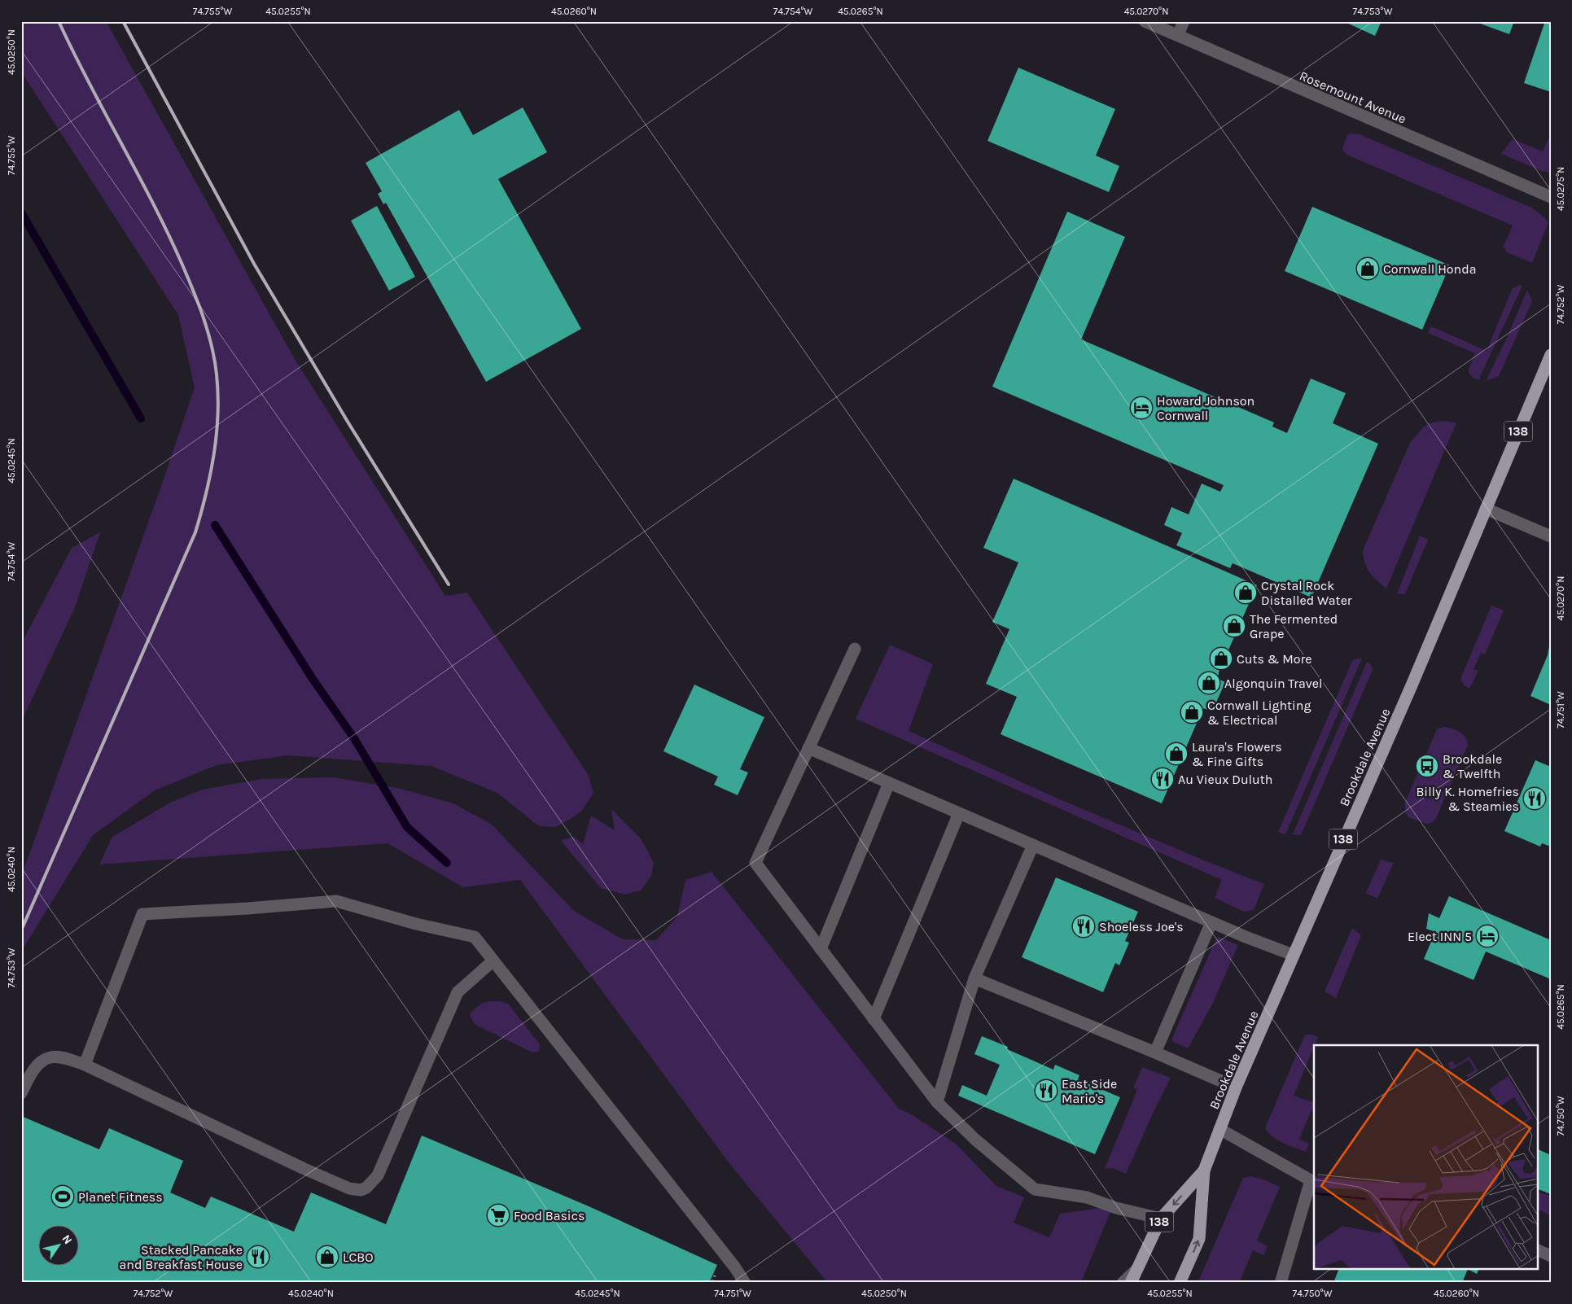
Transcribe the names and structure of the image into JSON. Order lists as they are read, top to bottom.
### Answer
{
  "streets": {
    "main road": ["138", "Brookdale Avenue"],
    "street": ["Rosemount Avenue"]
  },
  "places": {
    "shop": [
      "Cornwall Honda",
      "Crystal Rock Distalled Water",
      "The Fermented Grape",
      "Cuts & More",
      "Algonquin Travel",
      "Cornwall Lighting & Electrical",
      "Laura's Flowers & Fine Gifts",
      "LCBO"
    ],
    "hotel": ["Howard Johnson Cornwall", "Elect INN 5"],
    "bus stop": ["Brookdale & Twelfth"],
    "restaurant": [
      "Au Vieux Duluth",
      "Billy K. Homefries & Steamies",
      "Shoeless Joe's",
      "East Side Mario's",
      "Stacked Pancake and Breakfast House"
    ],
    "sports": ["Planet Fitness"],
    "supermarket": ["Food Basics"]
  },
  "north": "top right",
  "coordinates": [
    "74.755°W",
    "45.0255°N",
    "45.0260°N",
    "74.754°W",
    "45.0265°N",
    "45.0270°N",
    "74.753°W",
    "45.0250°N",
    "45.0275°N",
    "74.752°W",
    "45.0245°N",
    "74.751°W",
    "45.0240°N",
    "74.750°W"
  ]
}
